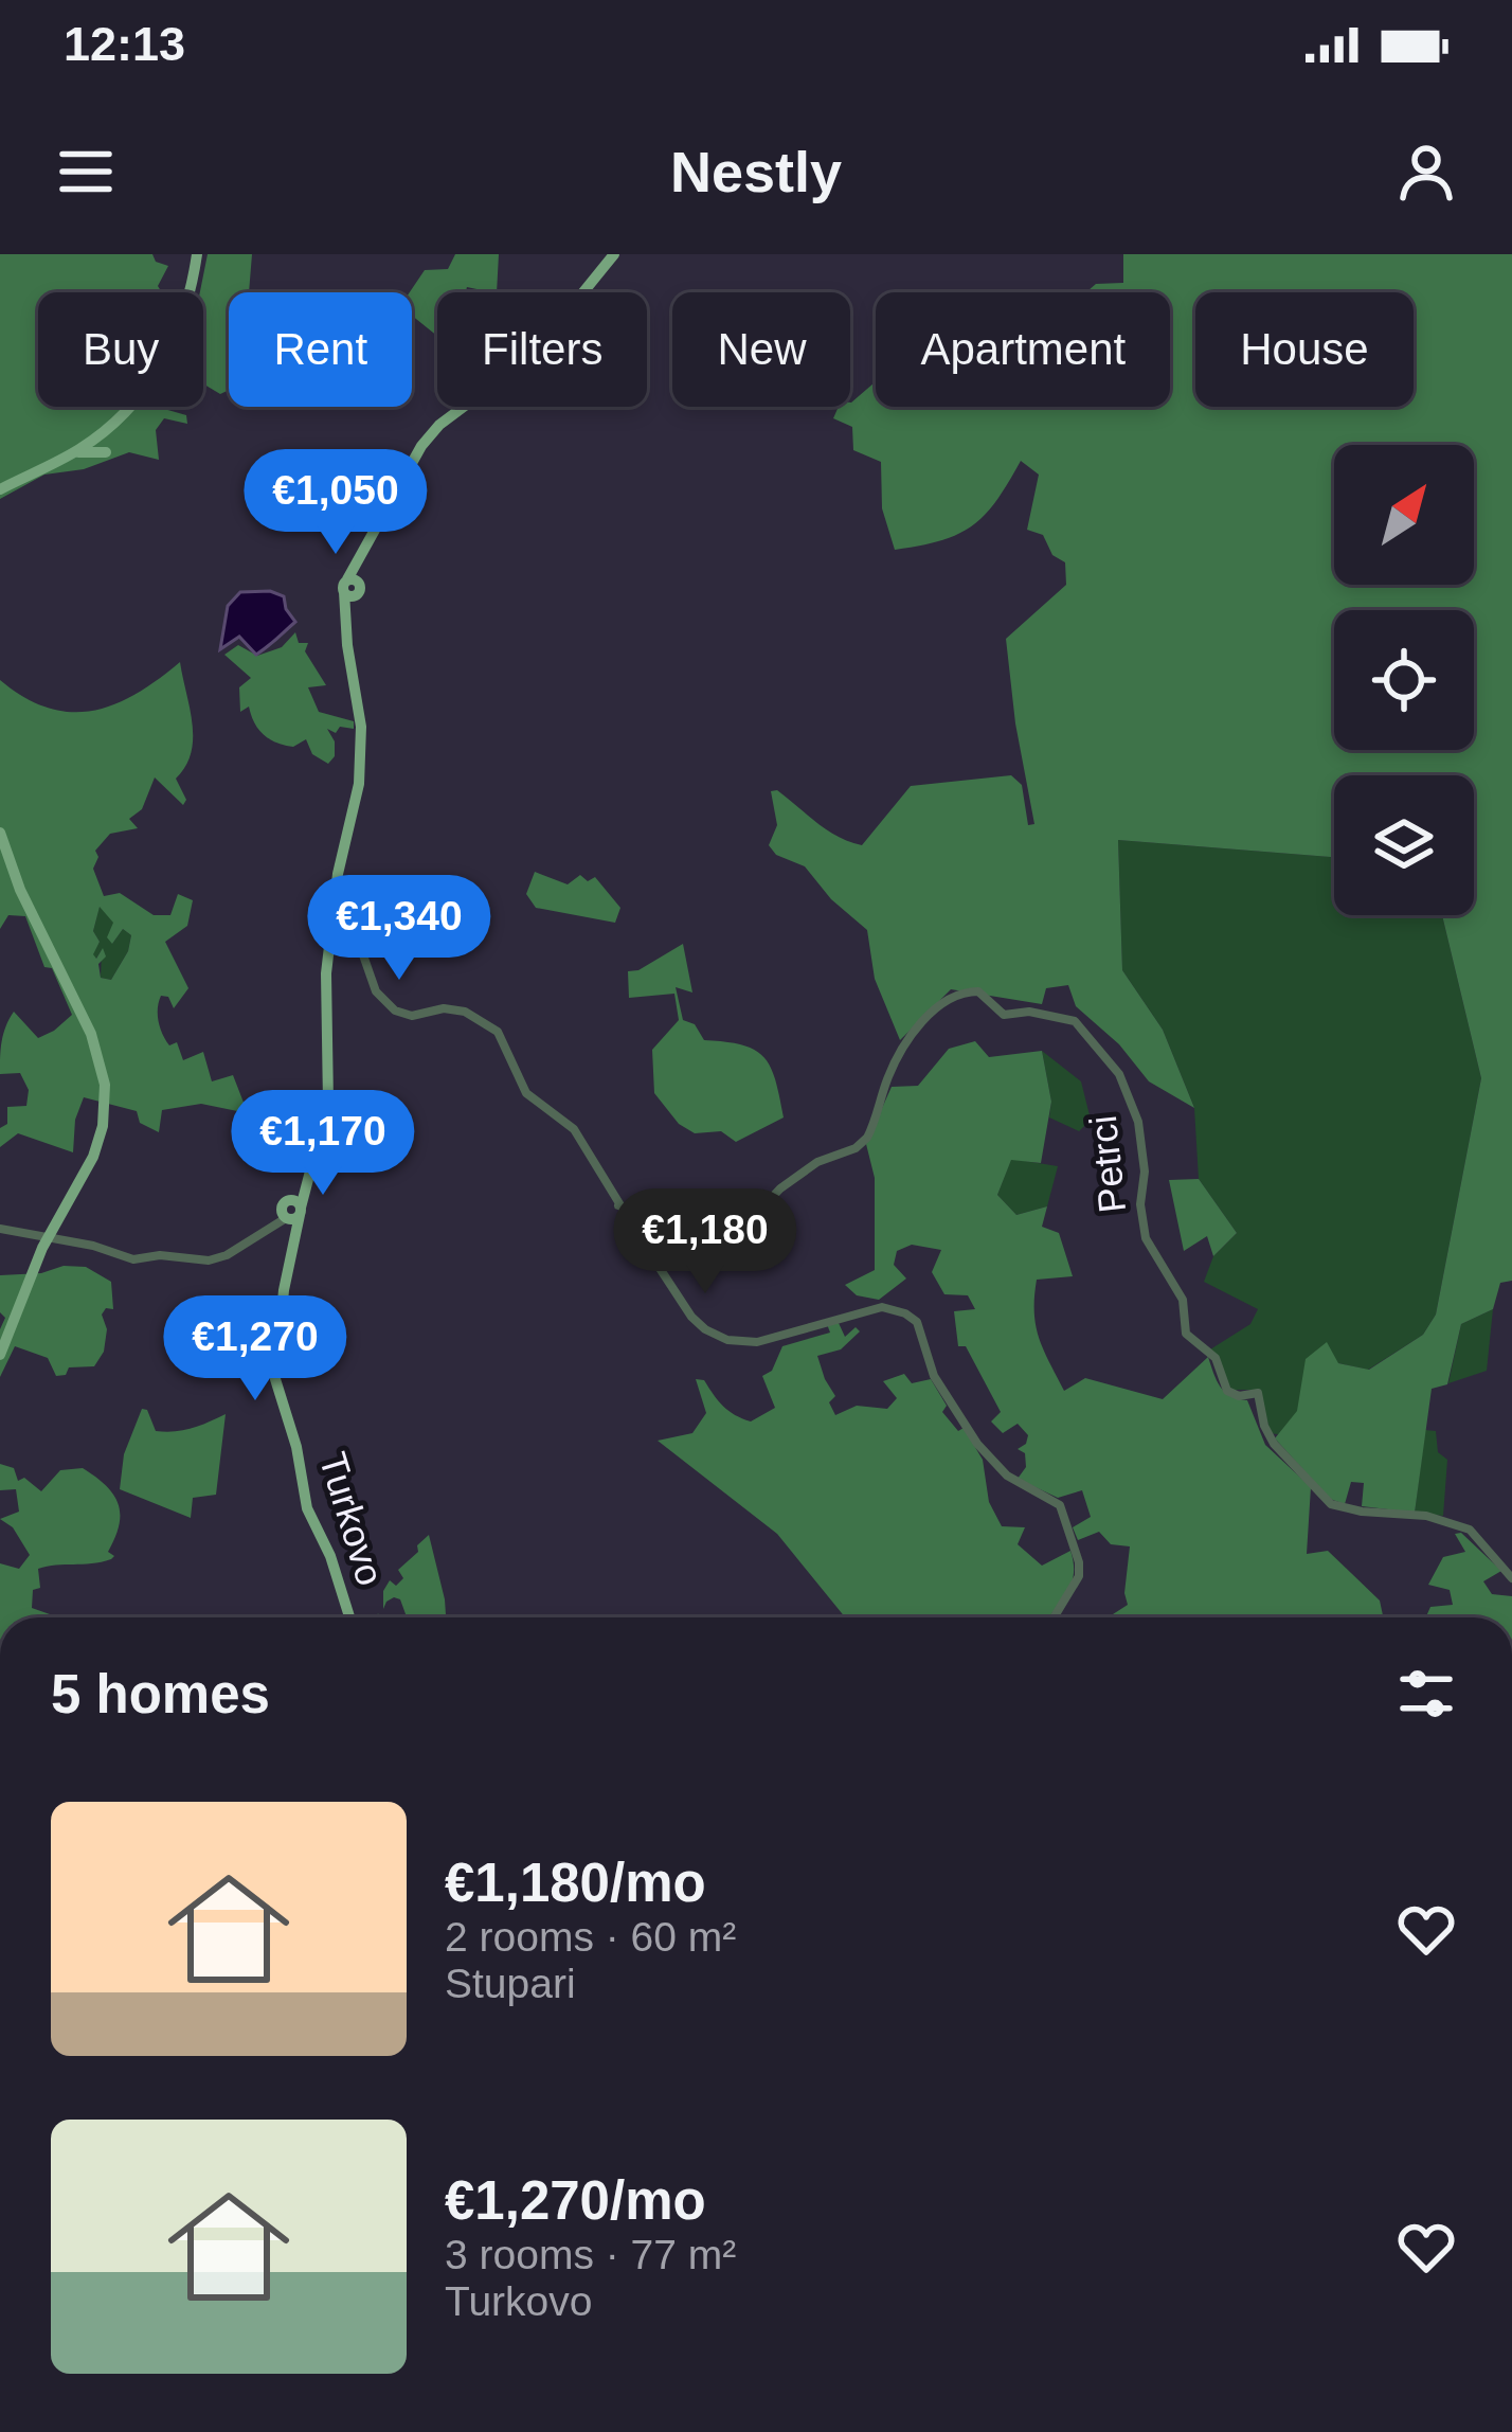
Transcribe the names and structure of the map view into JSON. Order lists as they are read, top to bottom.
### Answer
{
  "streets": {
    "main road": ["Turkovo"],
    "street": ["Petrci"]
  },
  "north": "top right",
  "page": {
    "status": "12:13",
    "header": "Nestly",
    "chip": [
      "Buy",
      "Rent",
      "Filters",
      "New",
      "Apartment",
      "House"
    ],
    "price": [
      "€1,050",
      "€1,340",
      "€1,170",
      "€1,180",
      "€1,270"
    ],
    "heading": "5 homes",
    "list": [
      {
        "name": "€1,180/mo",
        "note": "2 rooms · 60 m² · Stupari"
      },
      {
        "name": "€1,270/mo",
        "note": "3 rooms · 77 m² · Turkovo"
      }
    ]
  }
}
